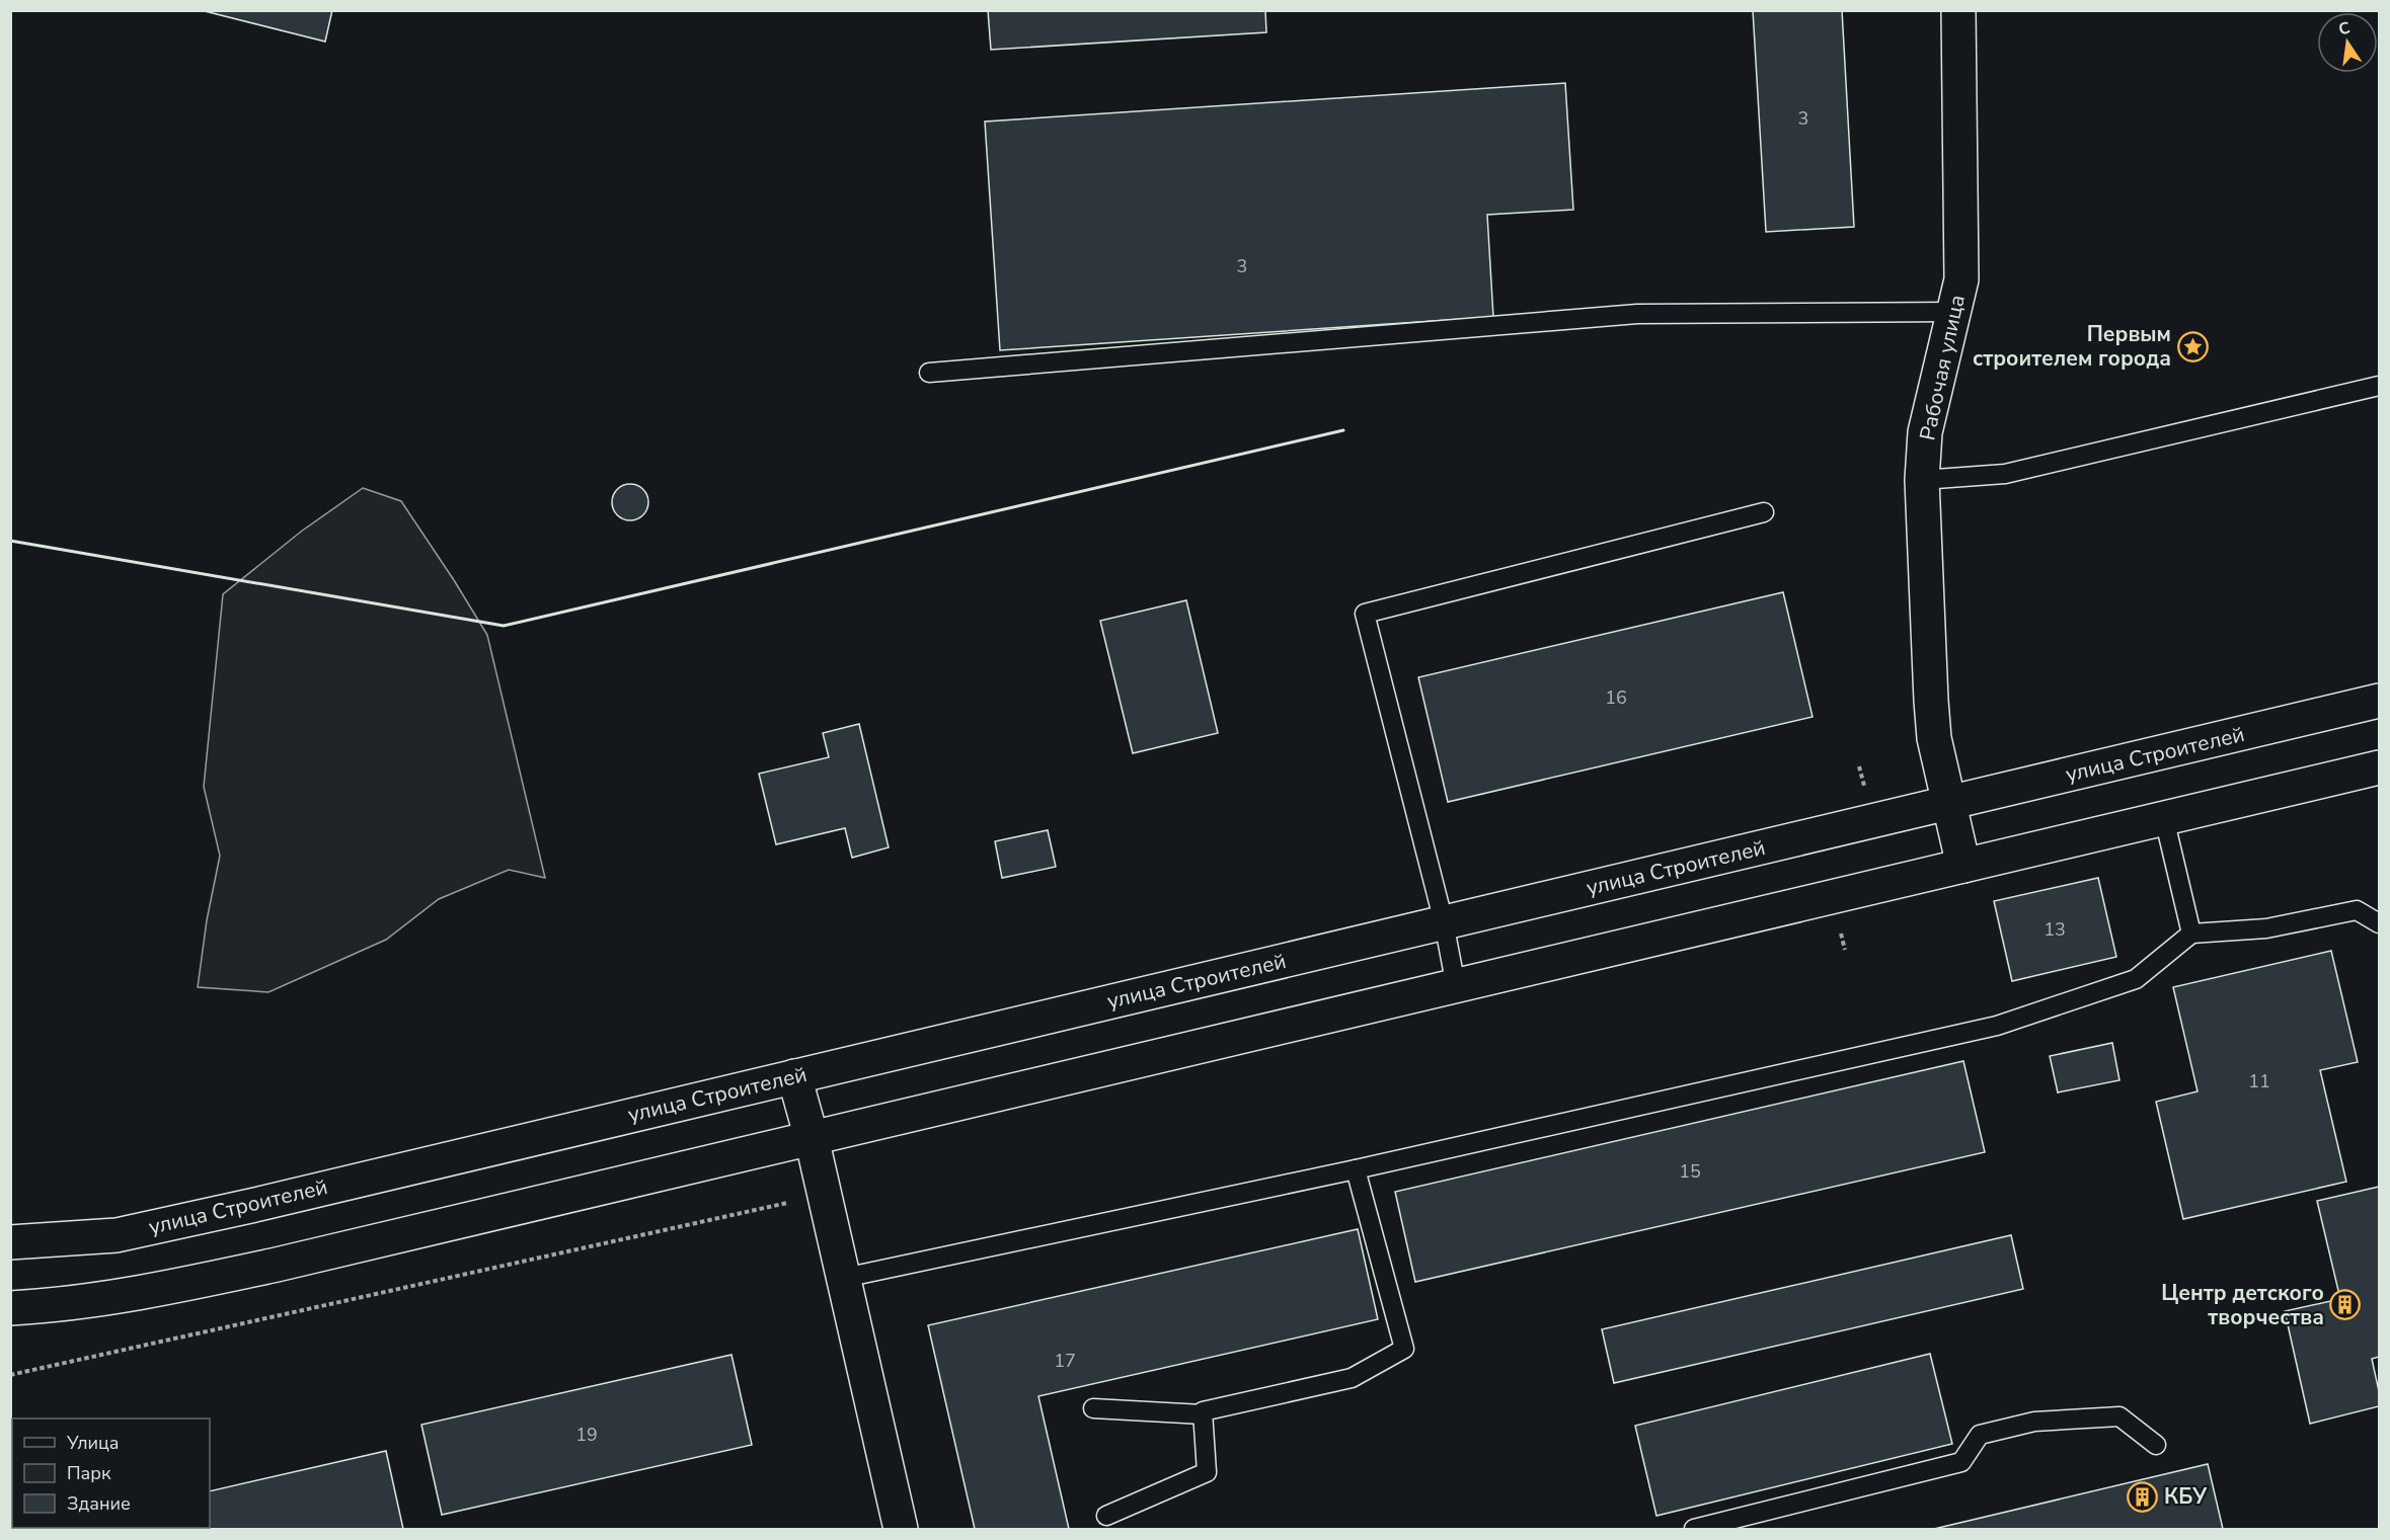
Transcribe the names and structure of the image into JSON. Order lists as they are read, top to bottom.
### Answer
{
  "streets": {
    "street": ["Рабочая улица", "улица Строителей"]
  },
  "crossings": [
    ["Рабочая улица", "улица Строителей"]
  ],
  "places": {
    "place": ["Первым строителем города"],
    "building": ["Центр детского творчества", "КБУ"]
  },
  "house_numbers": [
    "3",
    "3",
    "16",
    "13",
    "11",
    "15",
    "17",
    "19"
  ],
  "legend": ["Улица", "Парк", "Здание"],
  "north": "top"
}
